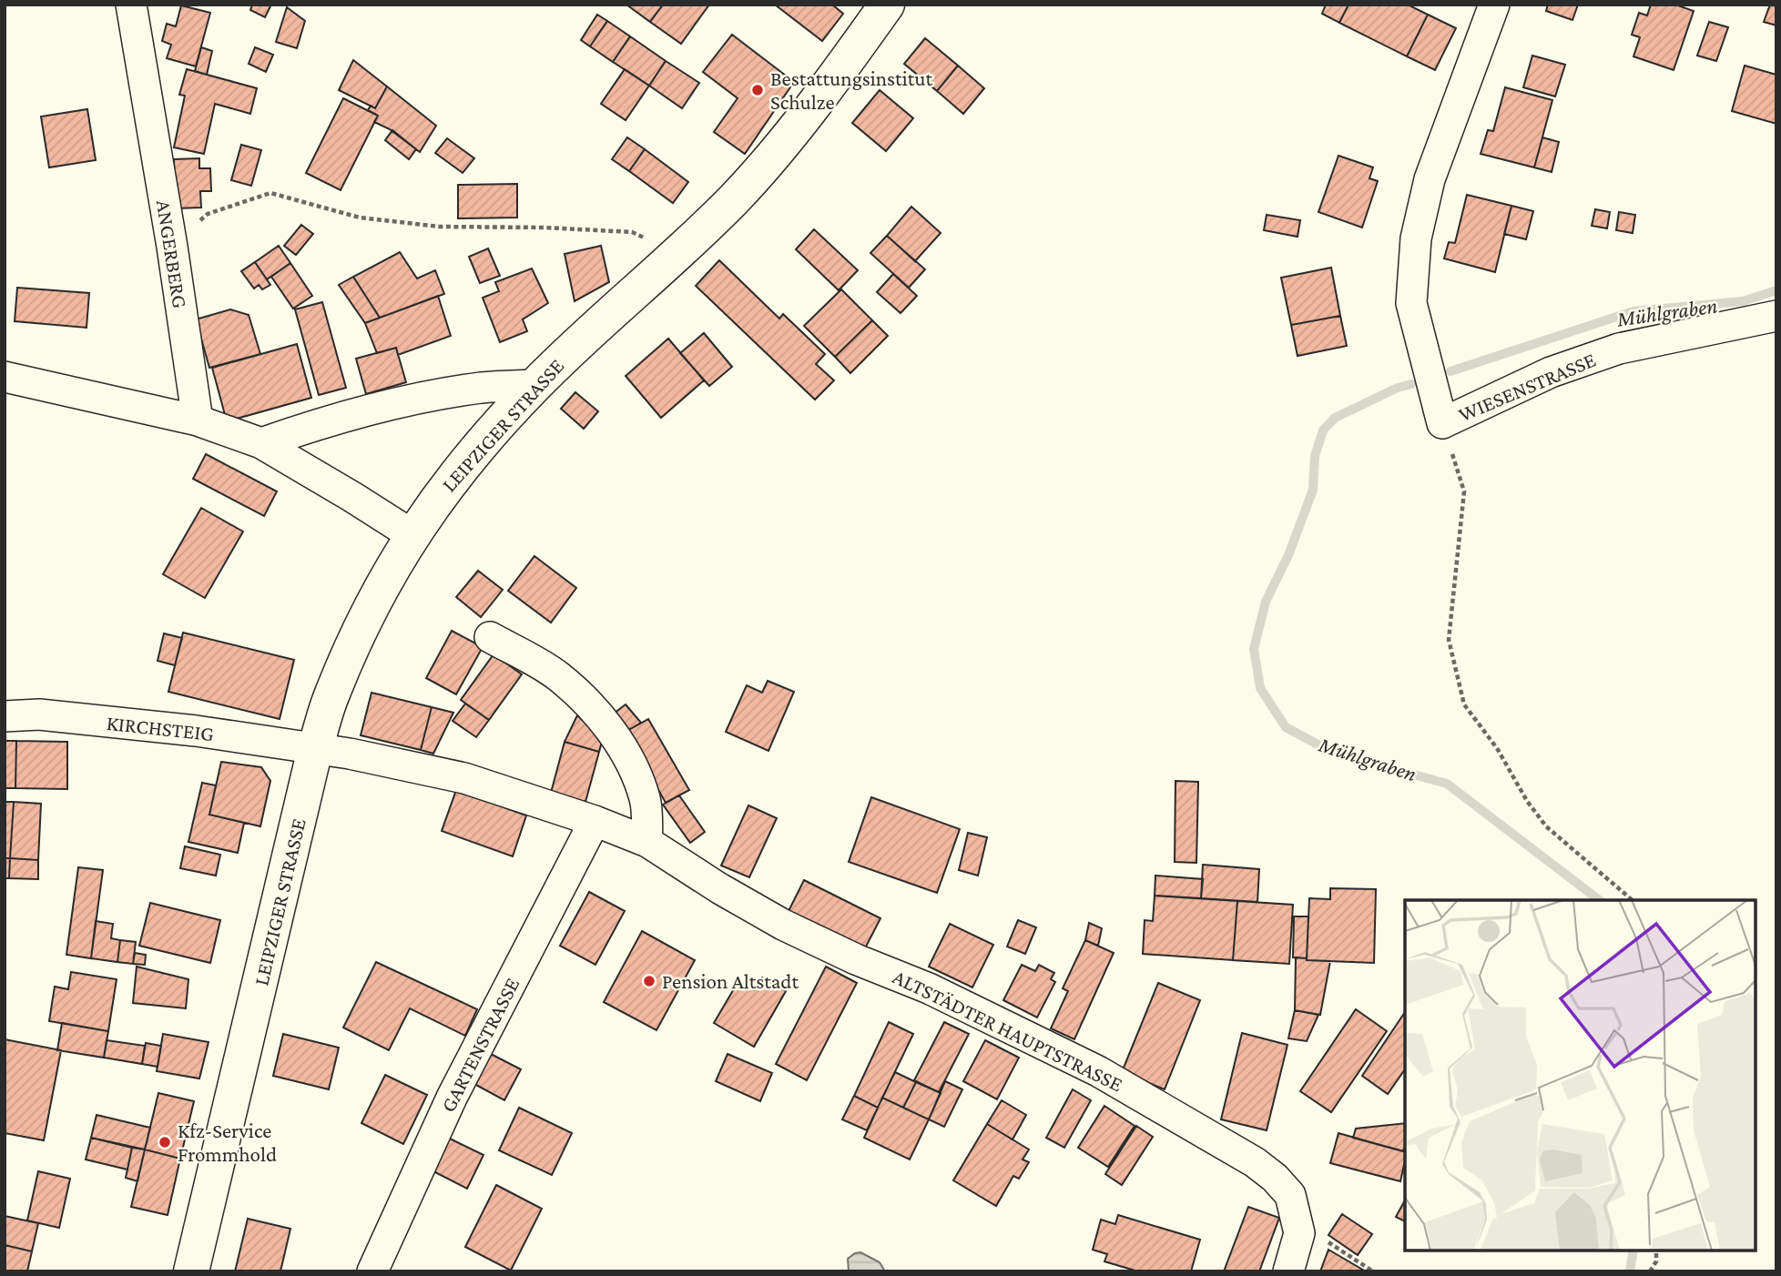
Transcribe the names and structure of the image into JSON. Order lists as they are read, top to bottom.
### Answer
{
  "streets": {
    "street": [
      "ANGERBERG",
      "WIESENSTRASSE",
      "LEIPZIGER STRASSE",
      "KIRCHSTEIG",
      "ALTSTÄDTER HAUPTSTRASSE",
      "GARTENSTRASSE"
    ]
  },
  "crossings": [
    ["LEIPZIGER STRASSE", "KIRCHSTEIG"],
    ["LEIPZIGER STRASSE", "ALTSTÄDTER HAUPTSTRASSE"],
    ["KIRCHSTEIG", "ALTSTÄDTER HAUPTSTRASSE"],
    ["ALTSTÄDTER HAUPTSTRASSE", "GARTENSTRASSE"]
  ],
  "water": ["Mühlgraben"],
  "places": ["Bestattungsinstitut Schulze", "Pension Altstadt", "Kfz-Service Frommhold"]
}
